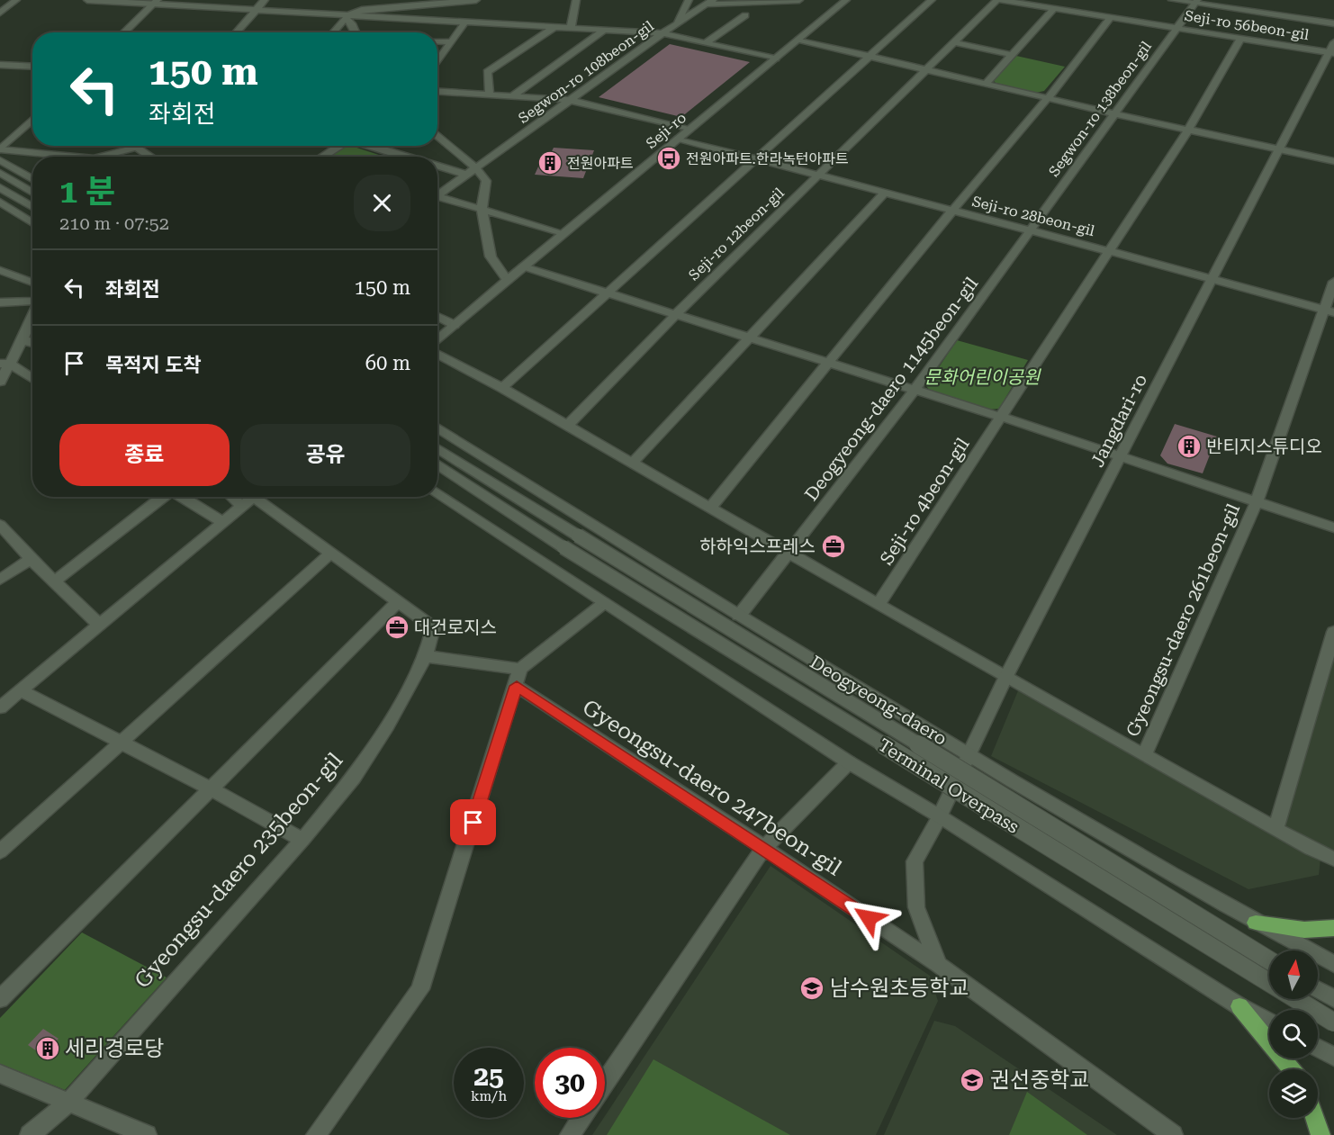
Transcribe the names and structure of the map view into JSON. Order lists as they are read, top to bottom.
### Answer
{
  "streets": {
    "street": [
      "Seji-ro 56beon-gil",
      "Segwon-ro 108beon-gil",
      "Segwon-ro 138beon-gil",
      "Seji-ro",
      "Seji-ro 28beon-gil",
      "Seji-ro 12beon-gil",
      "Deogyeong-daero 1145beon-gil",
      "Jangdari-ro",
      "Seji-ro 4beon-gil",
      "Gyeongsu-daero 261beon-gil",
      "Deogyeong-daero",
      "Terminal Overpass",
      "Gyeongsu-daero 247beon-gil",
      "Gyeongsu-daero 235beon-gil"
    ]
  },
  "crossings": [
    ["Seji-ro 56beon-gil", "Segwon-ro 138beon-gil"],
    ["Seji-ro 56beon-gil", "Seji-ro 28beon-gil"],
    ["Seji-ro 56beon-gil", "Jangdari-ro"],
    ["Segwon-ro 138beon-gil", "Seji-ro 28beon-gil"],
    ["Segwon-ro 138beon-gil", "Deogyeong-daero 1145beon-gil"],
    ["Seji-ro", "Seji-ro 28beon-gil"],
    ["Seji-ro 28beon-gil", "Seji-ro 12beon-gil"],
    ["Seji-ro 28beon-gil", "Deogyeong-daero 1145beon-gil"],
    ["Seji-ro 28beon-gil", "Jangdari-ro"],
    ["Seji-ro 28beon-gil", "Gyeongsu-daero 261beon-gil"],
    ["Deogyeong-daero 1145beon-gil", "Deogyeong-daero"],
    ["Jangdari-ro", "Gyeongsu-daero 261beon-gil"],
    ["Jangdari-ro", "Deogyeong-daero"]
  ],
  "parks": ["문화어린이공원"],
  "places": {
    "bus stop": ["전원아파트.한라녹턴아파트"],
    "building": ["전원아파트", "반티지스튜디오", "세리경로당"],
    "office": ["하하익스프레스", "대건로지스"],
    "school or university": ["남수원초등학교", "권선중학교"]
  },
  "north": "top",
  "page": {
    "turn": ["150 m", "좌회전"],
    "heading": ["1 분", "210 m · 07:52"],
    "list": [
      {
        "name": "좌회전",
        "value": "150 m"
      },
      {
        "name": "목적지 도착",
        "value": "60 m"
      }
    ],
    "buttons": ["종료", "공유"],
    "speed": "25 km/h",
    "limit": "30"
  }
}
